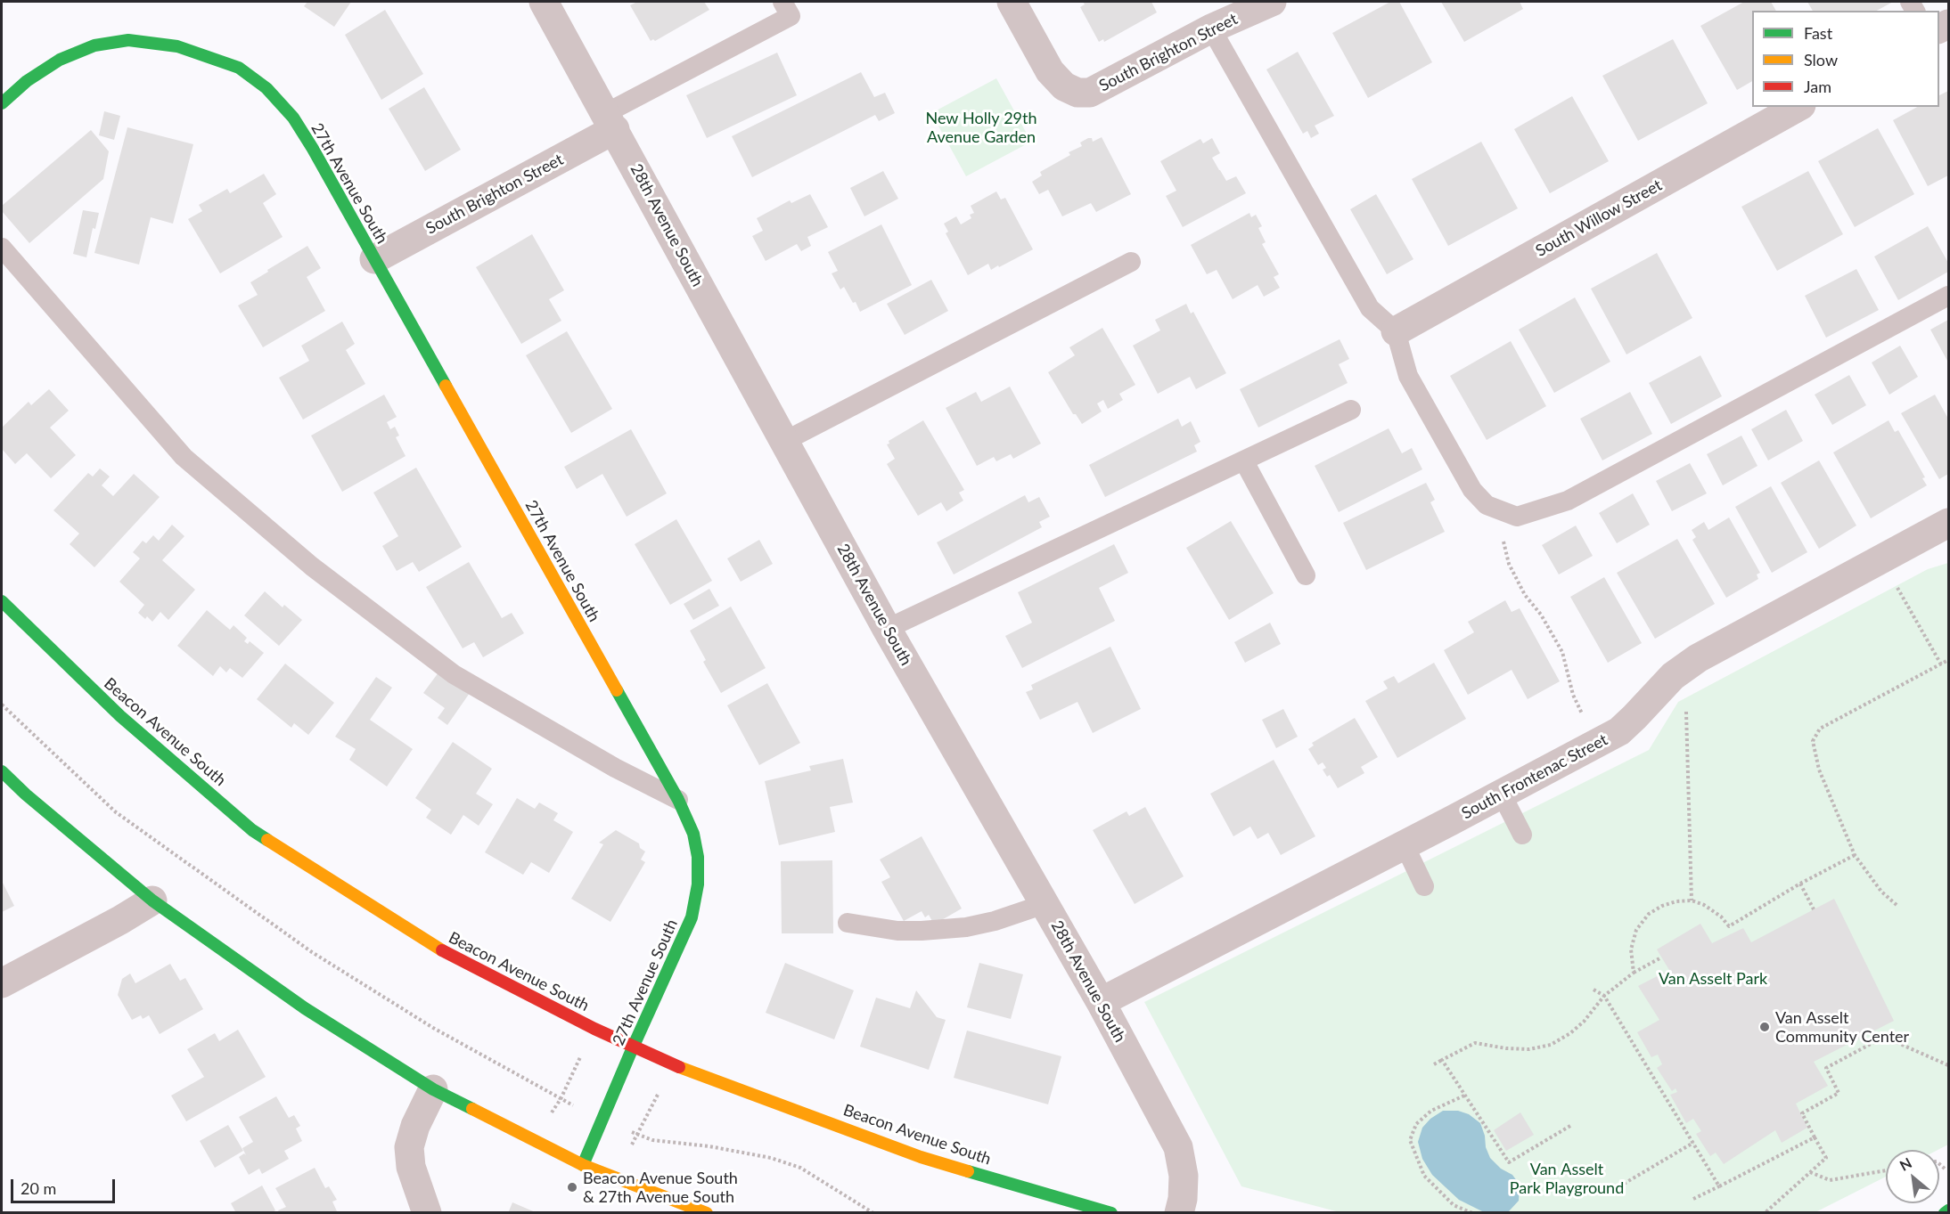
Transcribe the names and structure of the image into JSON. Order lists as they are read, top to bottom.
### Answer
{
  "streets": {
    "main road": ["27th Avenue South", "Beacon Avenue South"],
    "street": [
      "South Brighton Street",
      "South Willow Street",
      "28th Avenue South",
      "South Frontenac Street"
    ]
  },
  "crossings": [
    ["South Brighton Street", "27th Avenue South"],
    ["South Brighton Street", "28th Avenue South"],
    ["27th Avenue South", "Beacon Avenue South"],
    ["28th Avenue South", "South Frontenac Street"]
  ],
  "parks": ["New Holly 29th Avenue Garden", "Van Asselt Park", "Van Asselt Park Playground"],
  "places": ["Van Asselt Community Center", "Beacon Avenue South & 27th Avenue South"],
  "legend": ["Fast", "Slow", "Jam"],
  "scale_bar": "20 m",
  "north": "top left"
}
